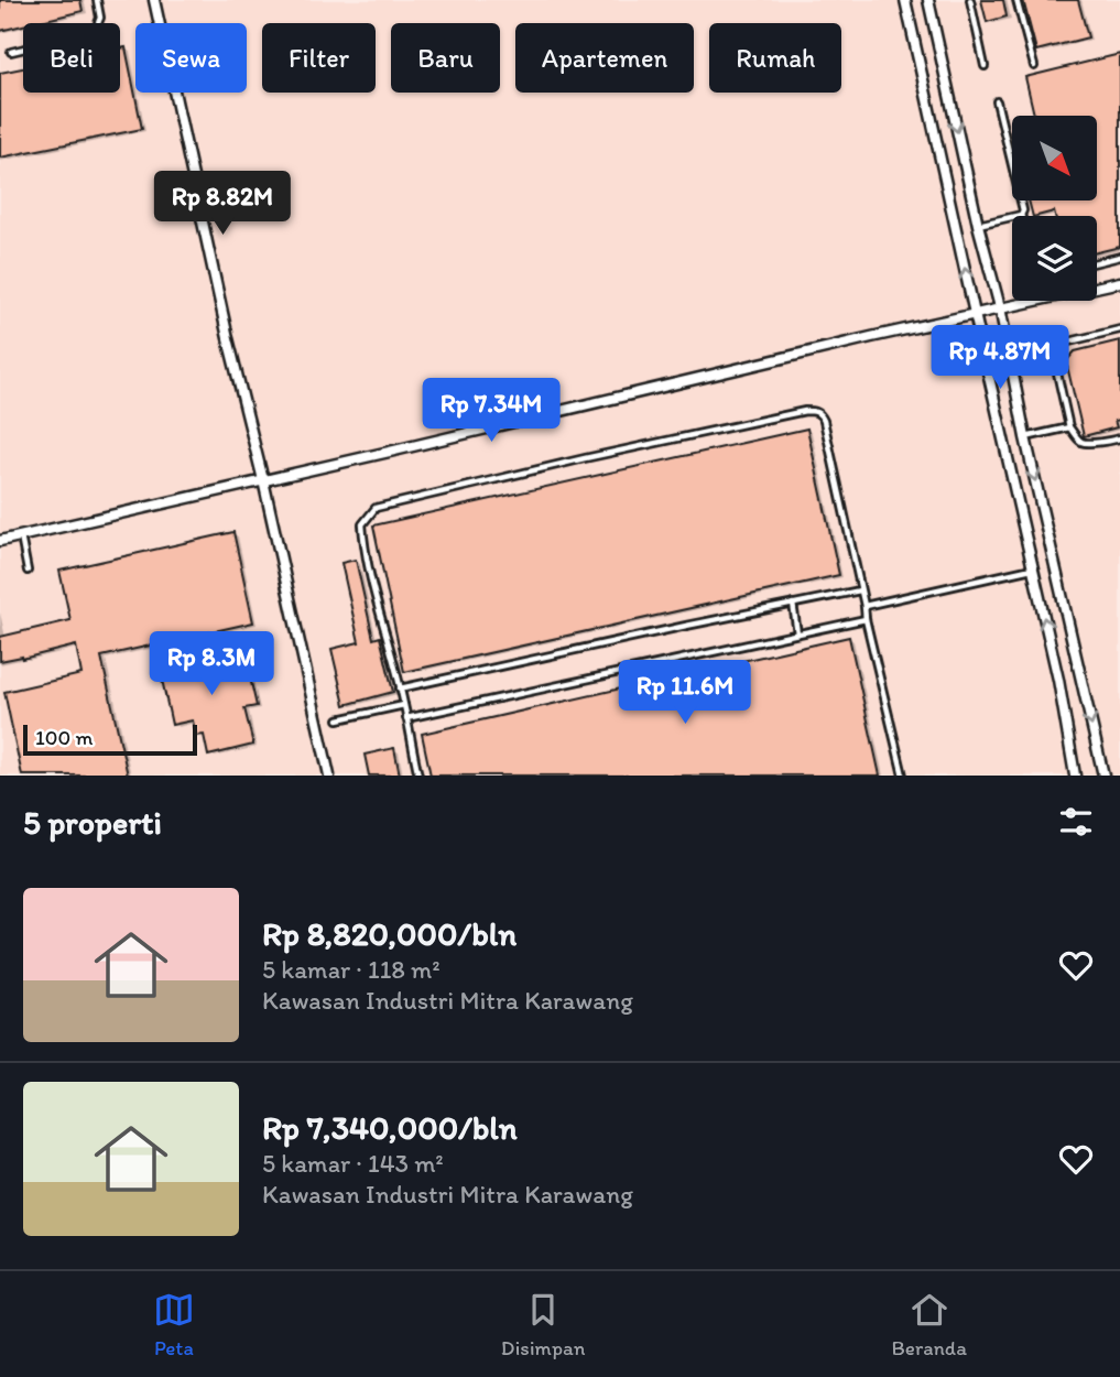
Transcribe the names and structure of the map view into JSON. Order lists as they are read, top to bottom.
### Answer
{
  "scale_bar": "100 m",
  "north": "bottom right",
  "page": {
    "chip": [
      "Beli",
      "Sewa",
      "Filter",
      "Baru",
      "Apartemen",
      "Rumah"
    ],
    "price": [
      "Rp 8.82M",
      "Rp 4.87M",
      "Rp 7.34M",
      "Rp 8.3M",
      "Rp 11.6M"
    ],
    "scale": "100 m",
    "heading": "5 properti",
    "list": [
      {
        "name": "Rp 8,820,000/bln",
        "note": "5 kamar · 118 m² · Kawasan Industri Mitra Karawang"
      },
      {
        "name": "Rp 7,340,000/bln",
        "note": "5 kamar · 143 m² · Kawasan Industri Mitra Karawang"
      }
    ],
    "tabs": ["Peta", "Disimpan", "Beranda"]
  }
}
